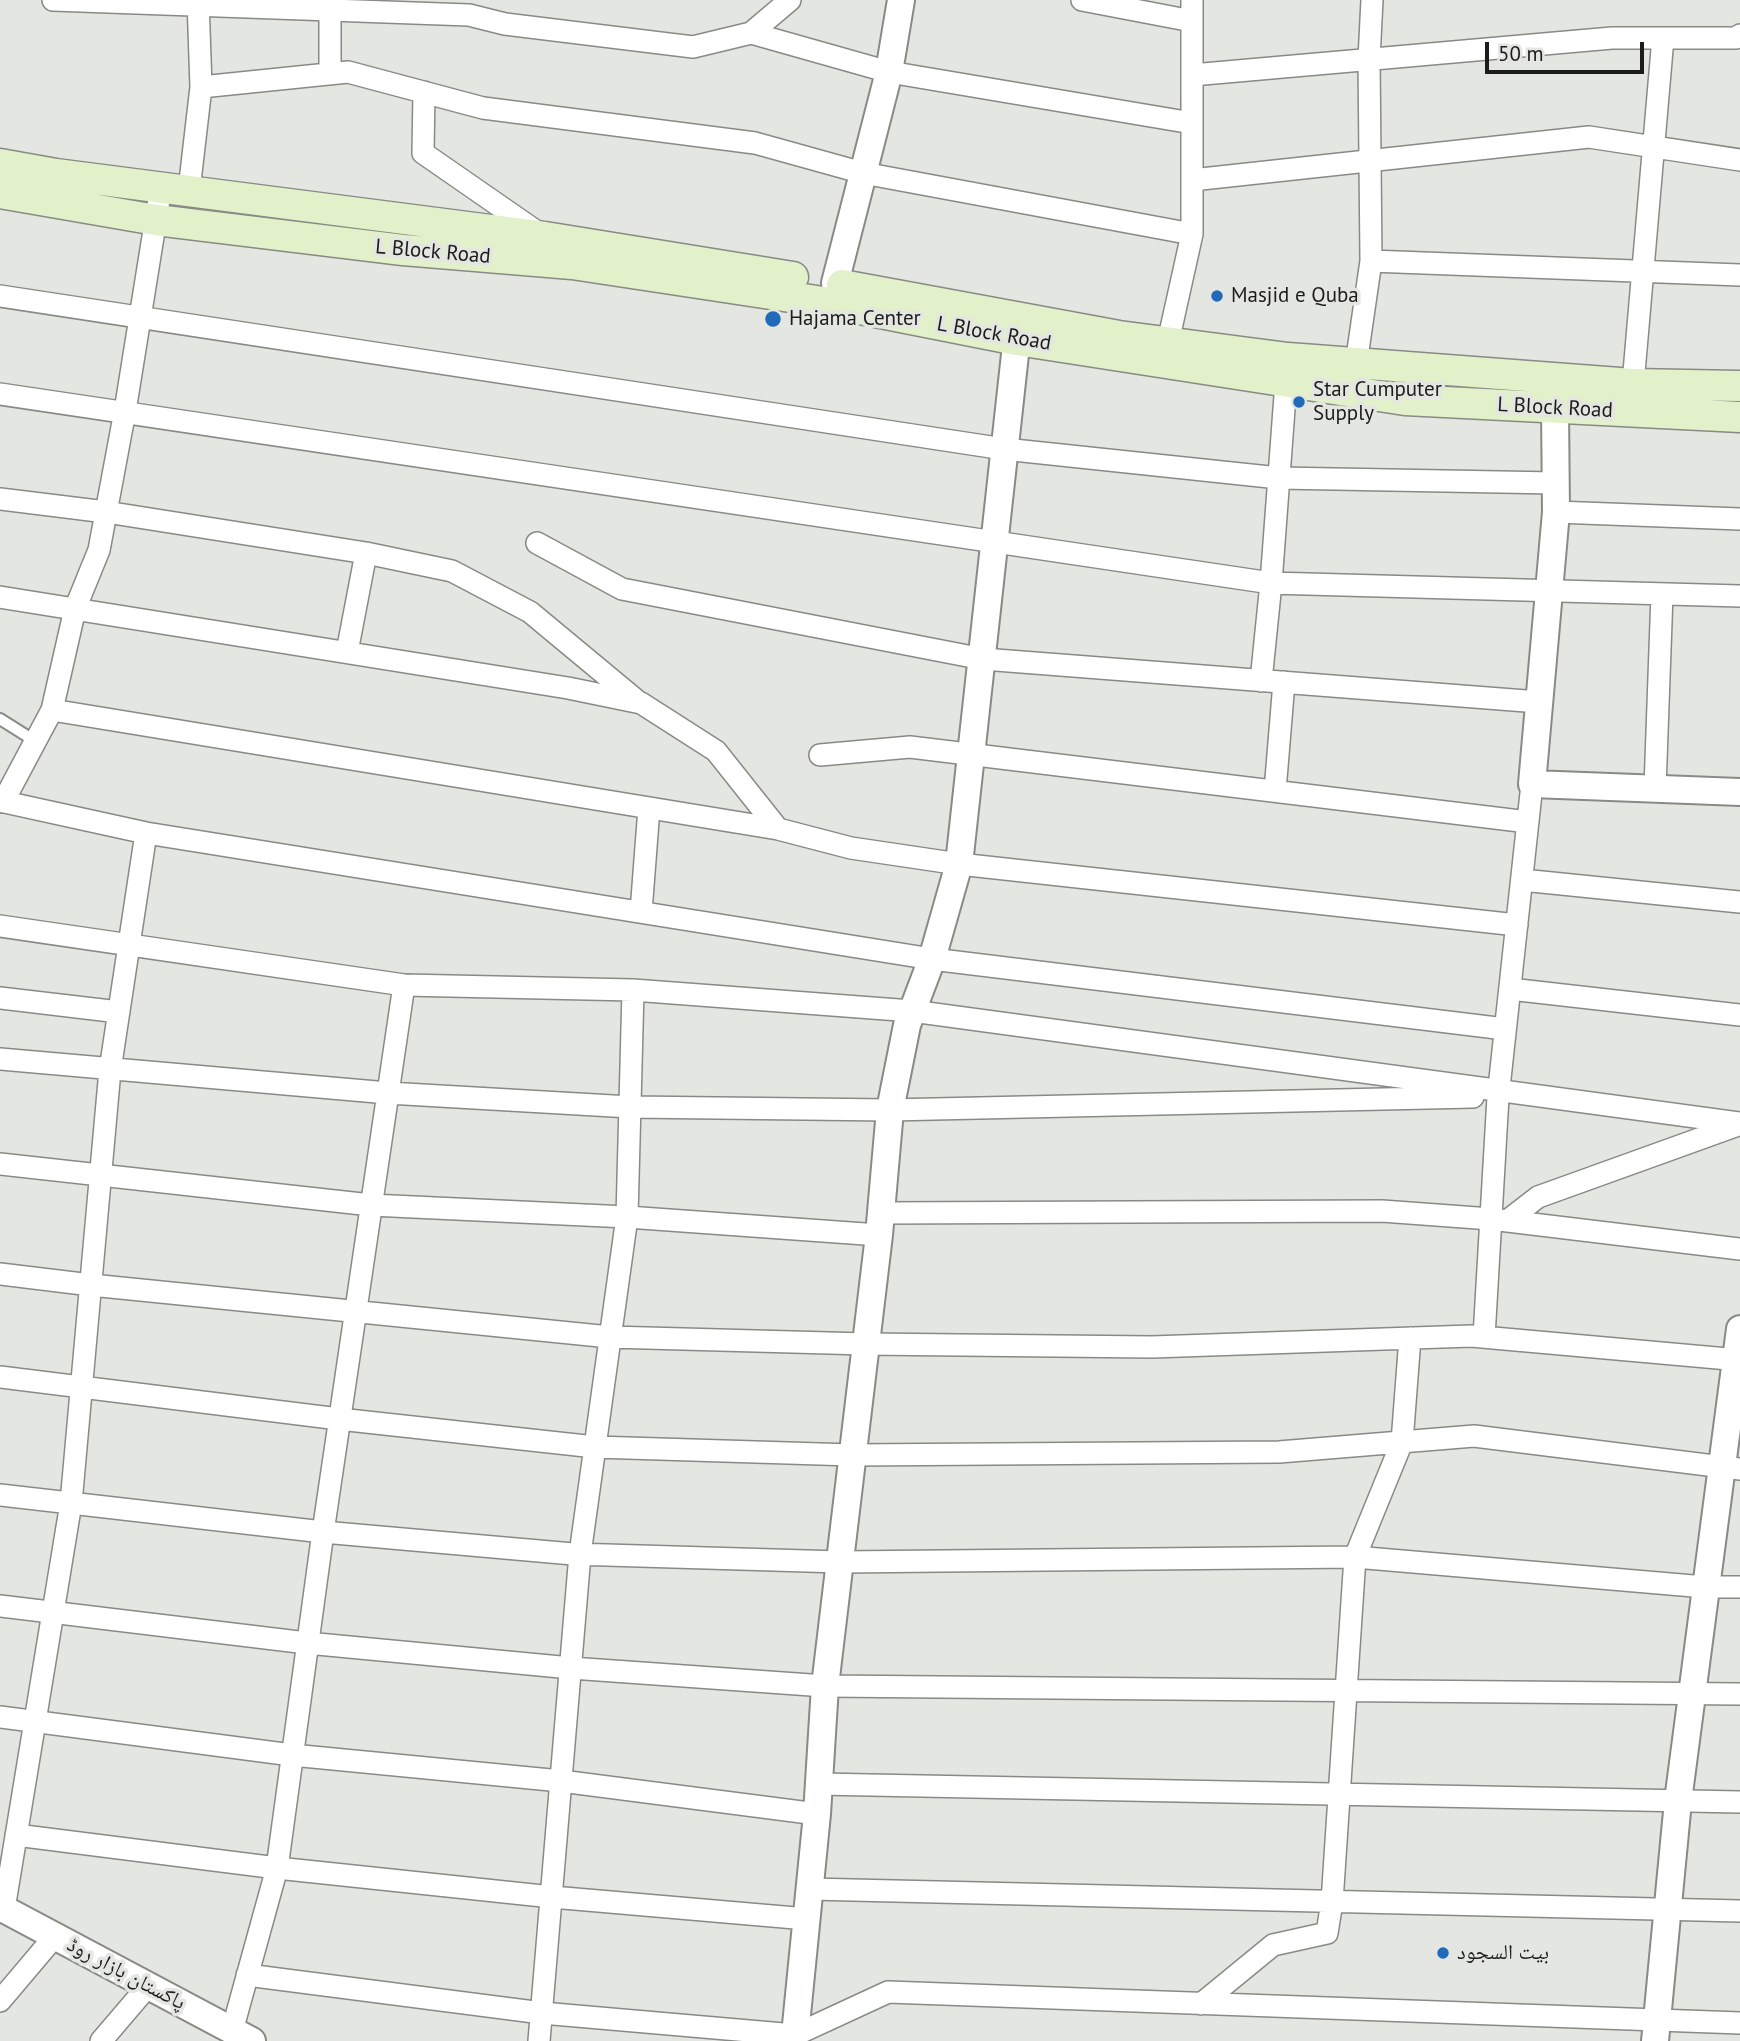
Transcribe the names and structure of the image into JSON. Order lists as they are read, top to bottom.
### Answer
{
  "streets": {
    "main road": ["L Block Road"],
    "street": ["پاکستان بازار روڈ"]
  },
  "places": [
    "Masjid e Quba",
    "Hajama Center",
    "Star Cumputer Supply",
    "بیت السجود"
  ],
  "scale_bar": "50 m"
}
